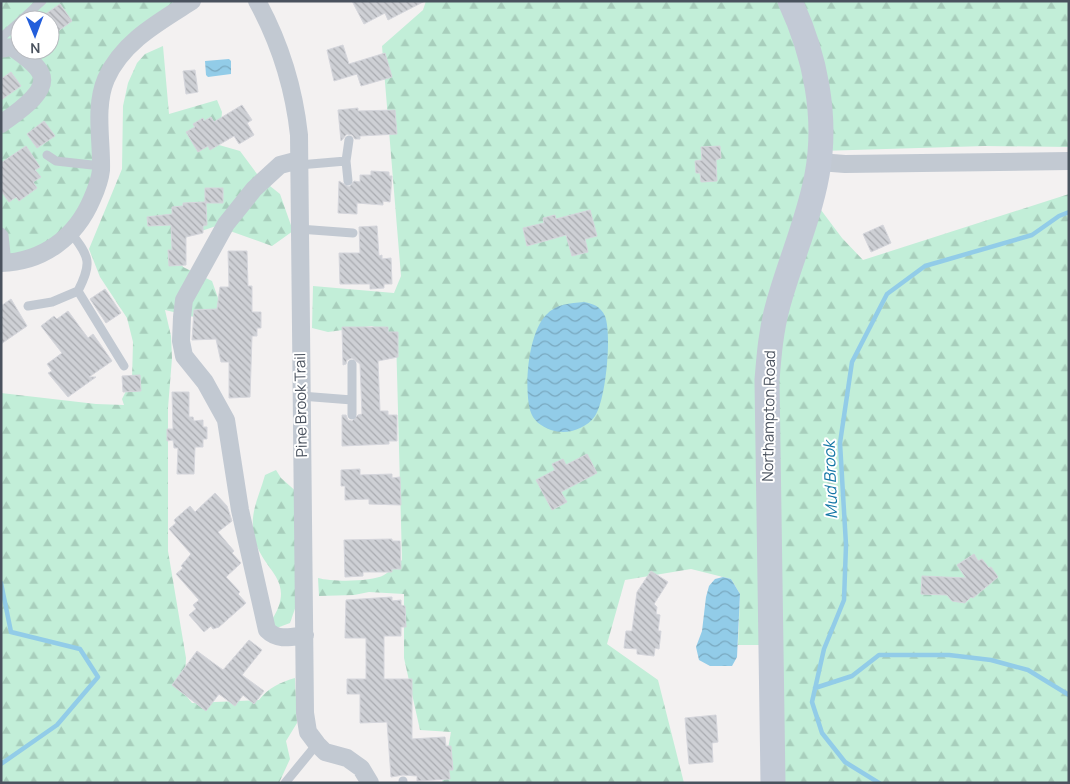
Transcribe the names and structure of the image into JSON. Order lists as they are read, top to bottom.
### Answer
{
  "streets": {
    "street": ["Pine Brook Trail", "Northampton Road"]
  },
  "water": ["Mud Brook"],
  "north": "bottom"
}
